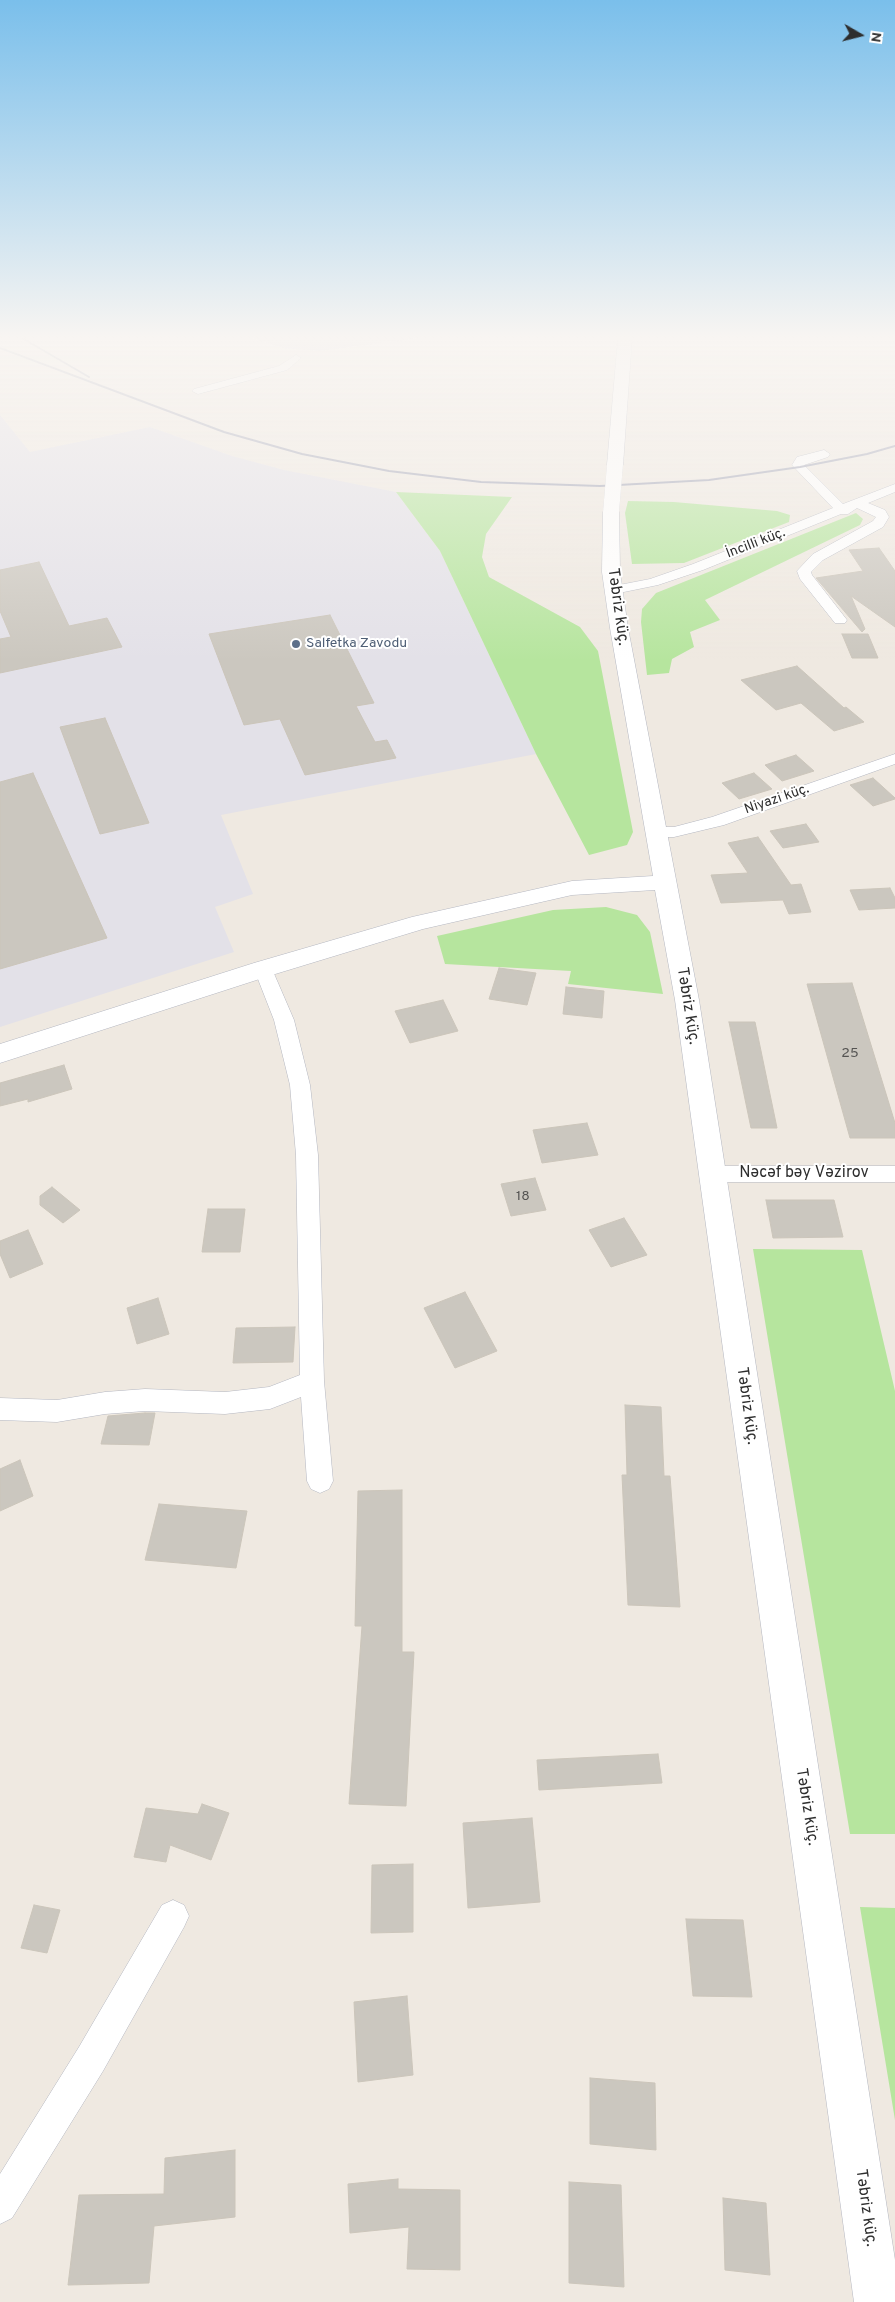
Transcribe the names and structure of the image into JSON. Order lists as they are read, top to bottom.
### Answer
{
  "streets": {
    "main road": ["Təbriz küç."],
    "street": ["İncilli küç.", "Niyazi küç.", "Nəcəf bəy Vəzirov"]
  },
  "crossings": [
    ["İncilli küç.", "Təbriz küç."],
    ["Təbriz küç.", "Niyazi küç."],
    ["Təbriz küç.", "Nəcəf bəy Vəzirov"]
  ],
  "places": ["Salfetka Zavodu"],
  "house_numbers": ["25", "18"],
  "north": "right"
}
